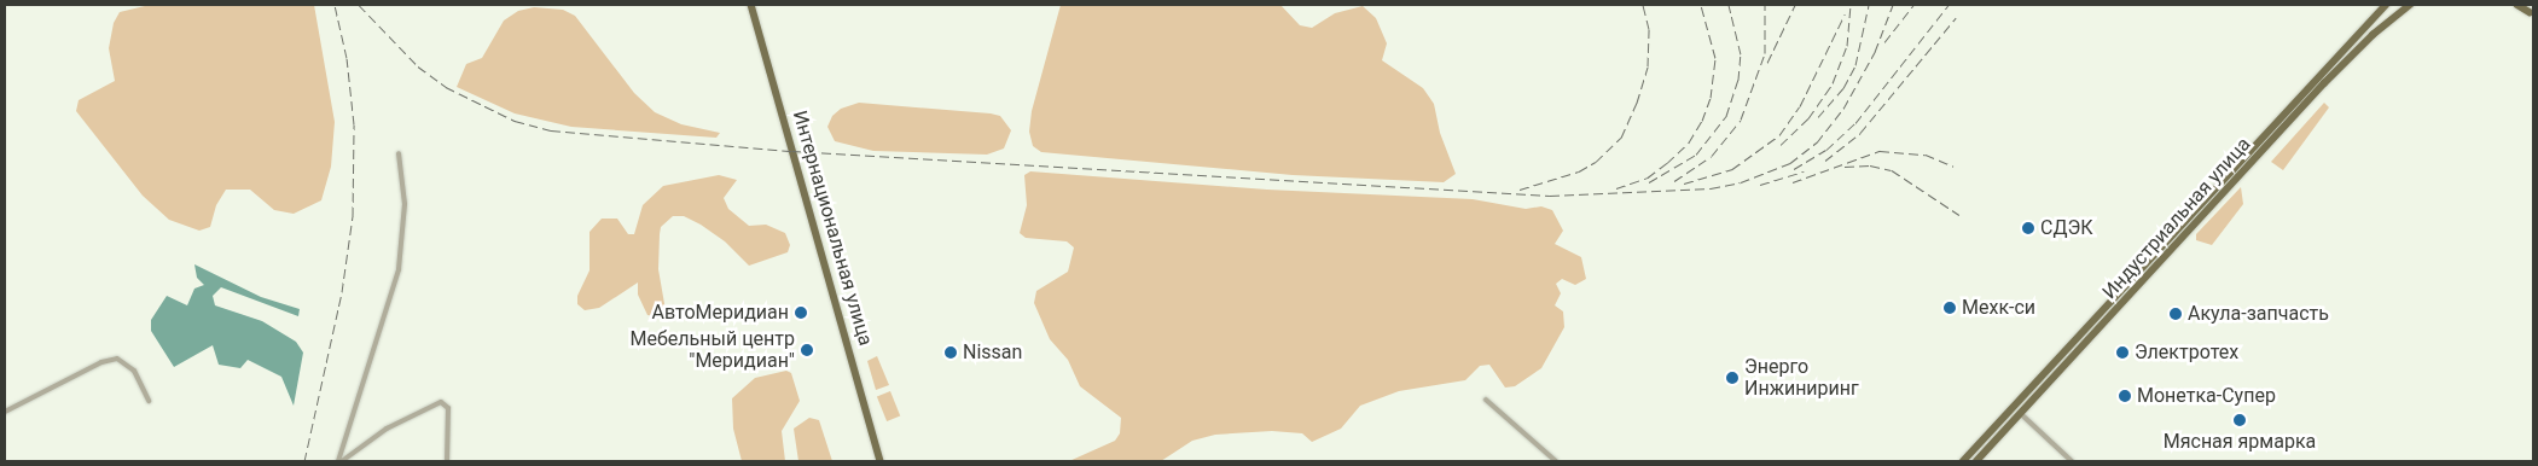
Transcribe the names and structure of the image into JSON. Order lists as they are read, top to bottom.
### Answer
{
  "streets": {
    "main road": ["Индустриальная улица", "Интернациональная улица"]
  },
  "places": [
    "СДЭК",
    "Мехк-си",
    "АвтоМеридиан",
    "Акула-запчасть",
    "Мебельный центр \"Меридиан\"",
    "Nissan",
    "Электротех",
    "Энерго Инжиниринг",
    "Монетка-Супер",
    "Мясная ярмарка"
  ]
}
